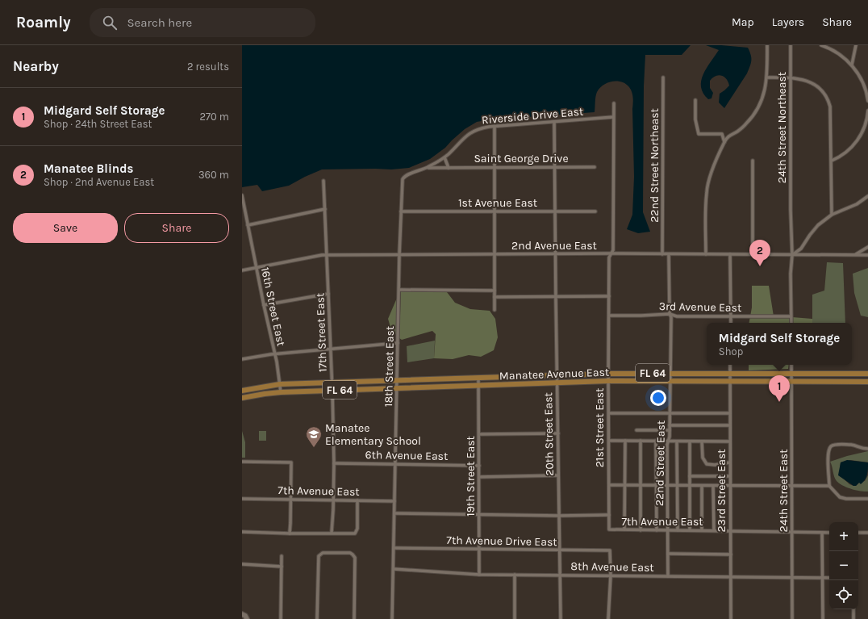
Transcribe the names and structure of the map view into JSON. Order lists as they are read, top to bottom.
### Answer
{
  "streets": {
    "main road": ["FL 64", "Manatee Avenue East"],
    "street": [
      "Riverside Drive East",
      "24th Street Northeast",
      "Saint George Drive",
      "22nd Street Northeast",
      "1st Avenue East",
      "2nd Avenue East",
      "16th Street East",
      "3rd Avenue East",
      "17th Street East",
      "18th Street East",
      "21st Street East",
      "20th Street East",
      "6th Avenue East",
      "22nd Street East",
      "19th Street East",
      "7th Avenue East",
      "23rd Street East",
      "24th Street East",
      "7th Avenue Drive East",
      "8th Avenue East"
    ]
  },
  "crossings": [
    ["Riverside Drive East", "Saint George Drive"],
    ["Riverside Drive East", "18th Street East"],
    ["Riverside Drive East", "21st Street East"],
    ["Riverside Drive East", "20th Street East"],
    ["24th Street Northeast", "2nd Avenue East"],
    ["Saint George Drive", "18th Street East"],
    ["Saint George Drive", "20th Street East"],
    ["22nd Street Northeast", "2nd Avenue East"],
    ["1st Avenue East", "18th Street East"],
    ["1st Avenue East", "20th Street East"],
    ["2nd Avenue East", "16th Street East"],
    ["2nd Avenue East", "17th Street East"],
    ["2nd Avenue East", "18th Street East"],
    ["2nd Avenue East", "21st Street East"],
    ["2nd Avenue East", "20th Street East"],
    ["2nd Avenue East", "22nd Street East"],
    ["16th Street East", "Manatee Avenue East"],
    ["3rd Avenue East", "21st Street East"],
    ["3rd Avenue East", "22nd Street East"],
    ["17th Street East", "Manatee Avenue East"],
    ["17th Street East", "6th Avenue East"],
    ["17th Street East", "7th Avenue East"],
    ["18th Street East", "Manatee Avenue East"],
    ["18th Street East", "6th Avenue East"],
    ["18th Street East", "7th Avenue East"],
    ["18th Street East", "7th Avenue Drive East"],
    ["18th Street East", "8th Avenue East"],
    ["Manatee Avenue East", "21st Street East"],
    ["Manatee Avenue East", "20th Street East"],
    ["Manatee Avenue East", "22nd Street East"],
    ["Manatee Avenue East", "19th Street East"],
    ["Manatee Avenue East", "23rd Street East"],
    ["Manatee Avenue East", "24th Street East"],
    ["21st Street East", "7th Avenue East"],
    ["20th Street East", "7th Avenue East"],
    ["20th Street East", "7th Avenue Drive East"],
    ["20th Street East", "8th Avenue East"],
    ["6th Avenue East", "19th Street East"],
    ["22nd Street East", "7th Avenue East"],
    ["22nd Street East", "8th Avenue East"],
    ["19th Street East", "7th Avenue East"],
    ["19th Street East", "7th Avenue Drive East"],
    ["19th Street East", "8th Avenue East"],
    ["7th Avenue East", "23rd Street East"],
    ["7th Avenue East", "24th Street East"],
    ["23rd Street East", "8th Avenue East"],
    ["24th Street East", "8th Avenue East"],
    ["7th Avenue Drive East", "8th Avenue East"]
  ],
  "places": {
    "school or university": ["Manatee Elementary School"]
  },
  "page": {
    "header": "Roamly",
    "search": "Search here",
    "nav": ["Map", "Layers", "Share"],
    "heading": ["Nearby", "2 results"],
    "list": [
      {
        "mark": "1",
        "name": "Midgard Self Storage",
        "note": "Shop · 24th Street East",
        "value": "270 m"
      },
      {
        "mark": "2",
        "name": "Manatee Blinds",
        "note": "Shop · 2nd Avenue East",
        "value": "360 m"
      }
    ],
    "buttons": ["Save", "Share"],
    "pins": ["2", "1"],
    "popup": ["Midgard Self Storage", "Shop"],
    "map_buttons": ["+", "−"]
  }
}
